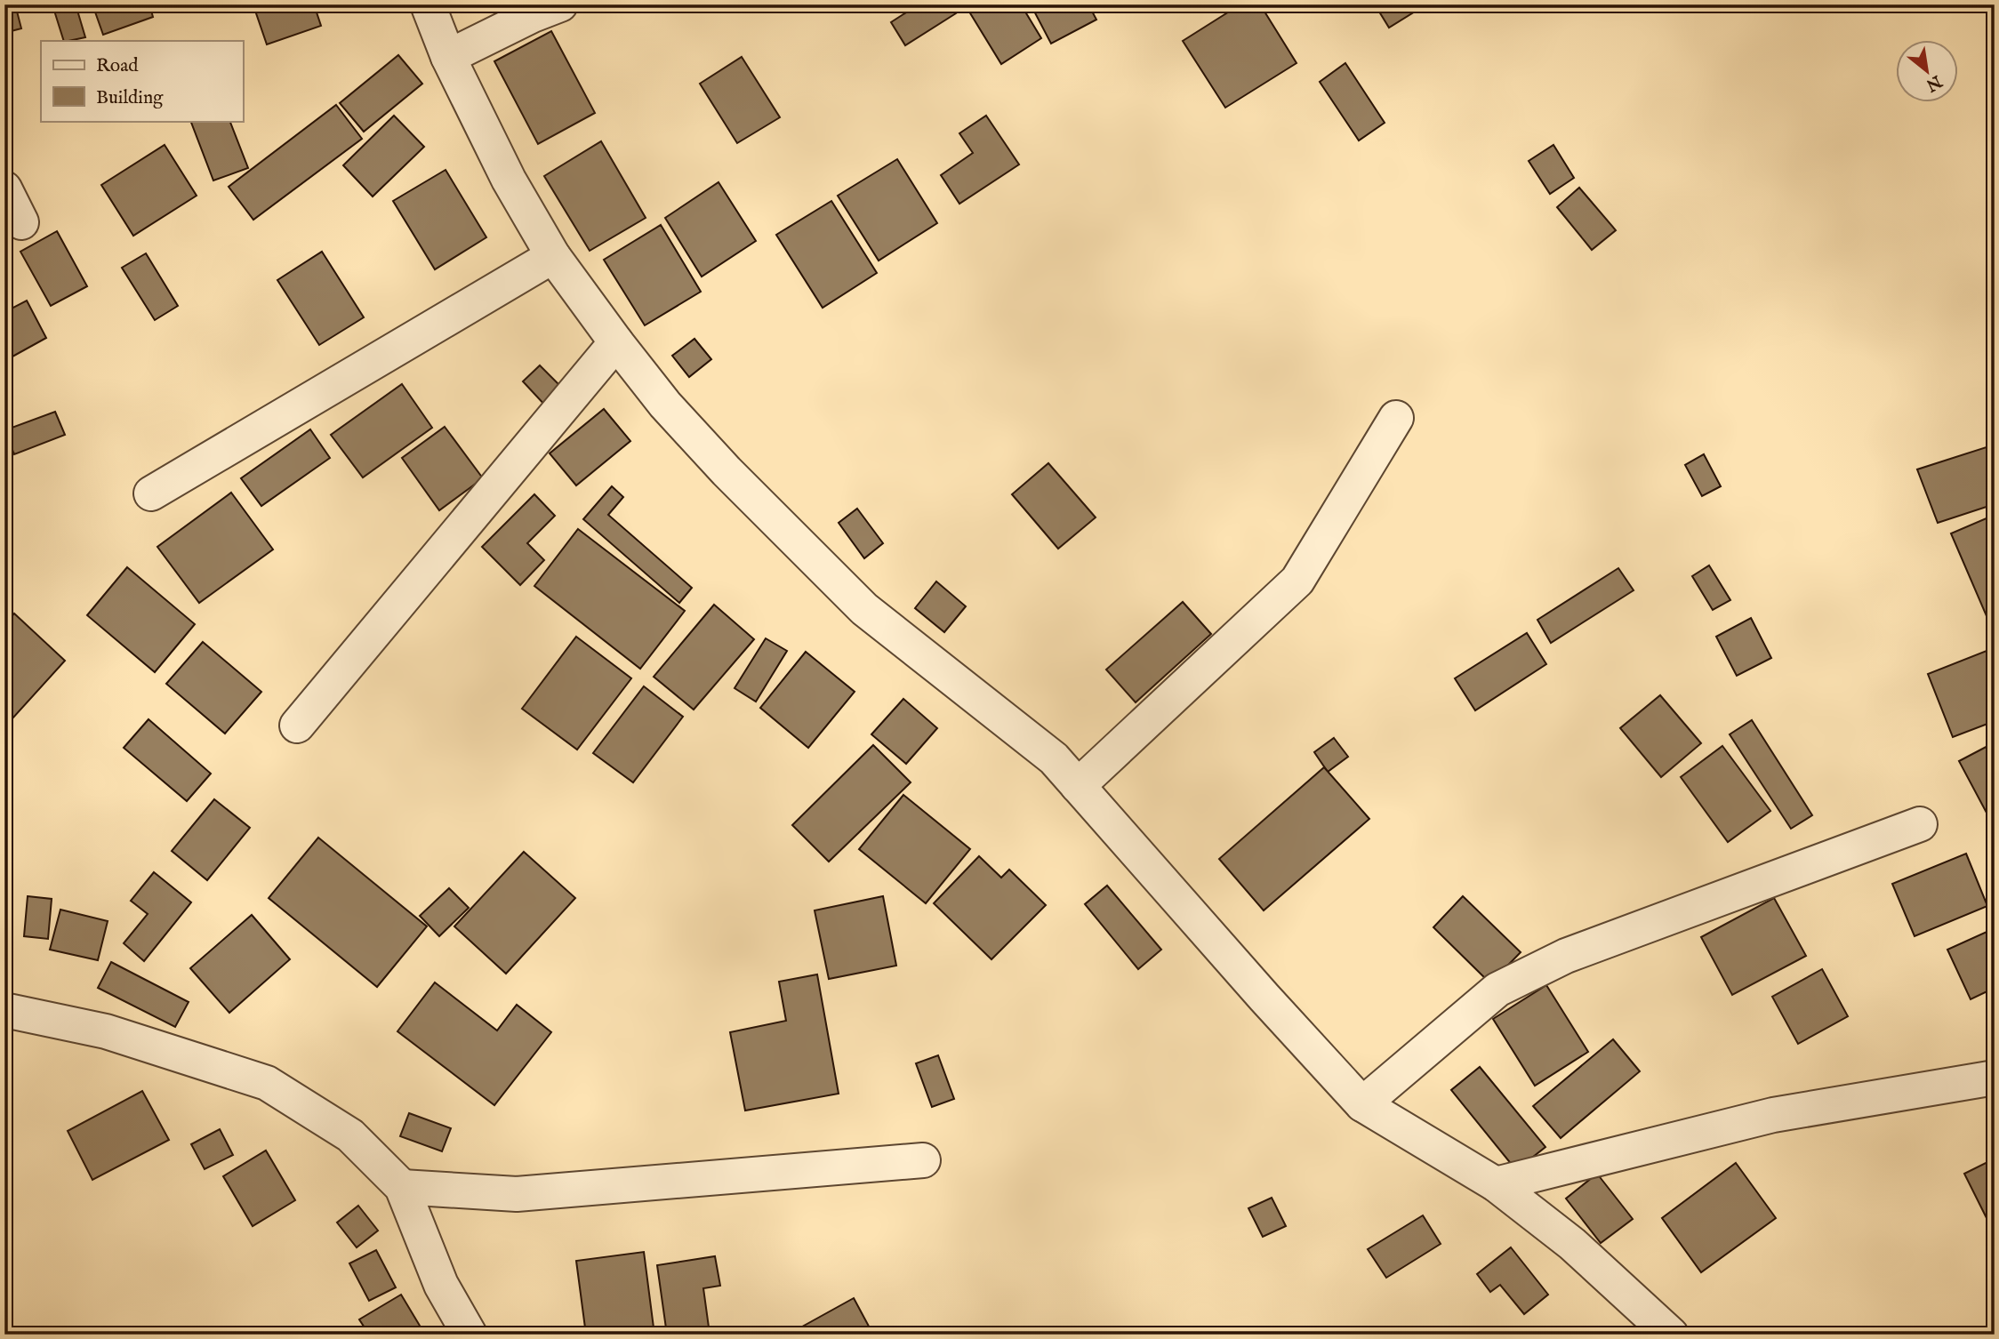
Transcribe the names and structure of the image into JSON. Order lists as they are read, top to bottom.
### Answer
{
  "legend": ["Road", "Building"],
  "north": "bottom right"
}
